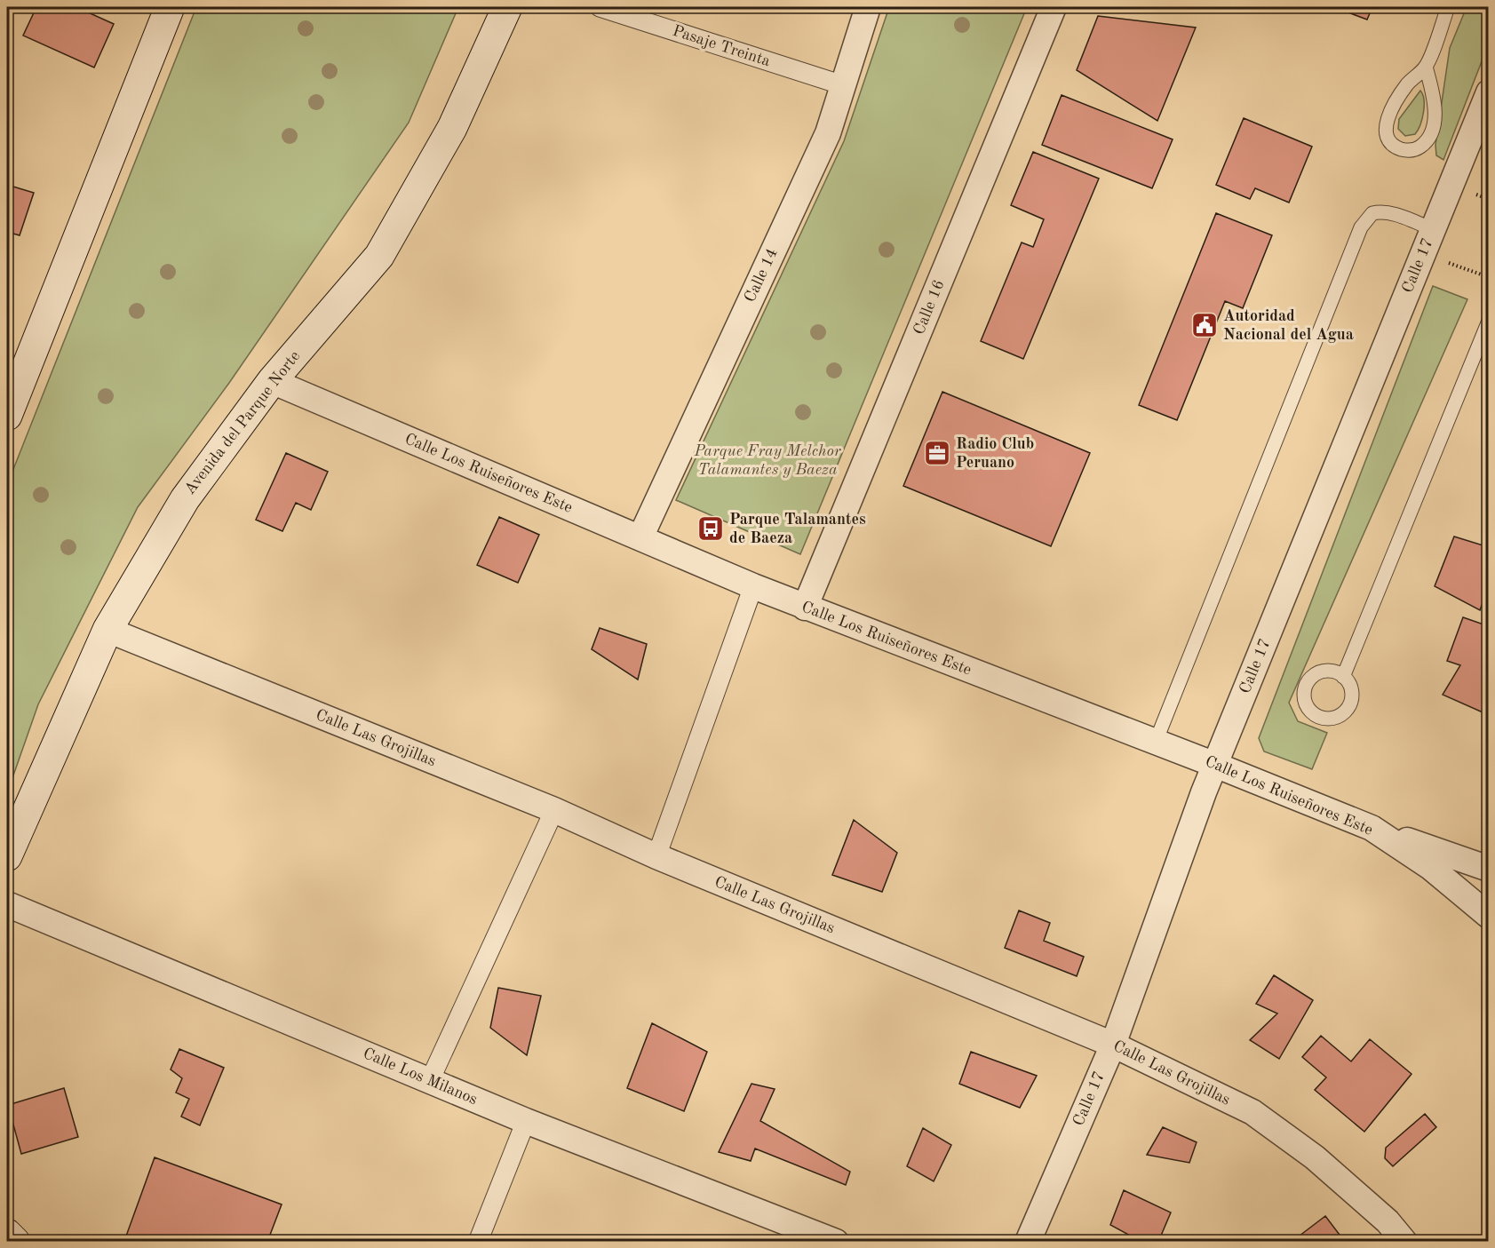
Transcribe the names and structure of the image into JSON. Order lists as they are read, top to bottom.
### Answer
{
  "streets": {
    "main road": ["Avenida del Parque Norte"],
    "street": [
      "Pasaje Treinta",
      "Calle 17",
      "Calle 14",
      "Calle 16",
      "Calle Los Ruiseñores Este",
      "Calle Las Grojillas",
      "Calle Los Milanos"
    ]
  },
  "crossings": [
    ["Pasaje Treinta", "Calle 14"],
    ["Calle 17", "Calle Los Ruiseñores Este"],
    ["Calle 17", "Calle Las Grojillas"],
    ["Calle 14", "Calle Los Ruiseñores Este"],
    ["Calle 16", "Calle Los Ruiseñores Este"],
    ["Avenida del Parque Norte", "Calle Los Ruiseñores Este"],
    ["Avenida del Parque Norte", "Calle Las Grojillas"]
  ],
  "parks": ["Parque Fray Melchor Talamantes y Baeza"],
  "places": {
    "public building": ["Autoridad Nacional del Agua"],
    "office": ["Radio Club Peruano"],
    "bus stop": ["Parque Talamantes de Baeza"]
  }
}
